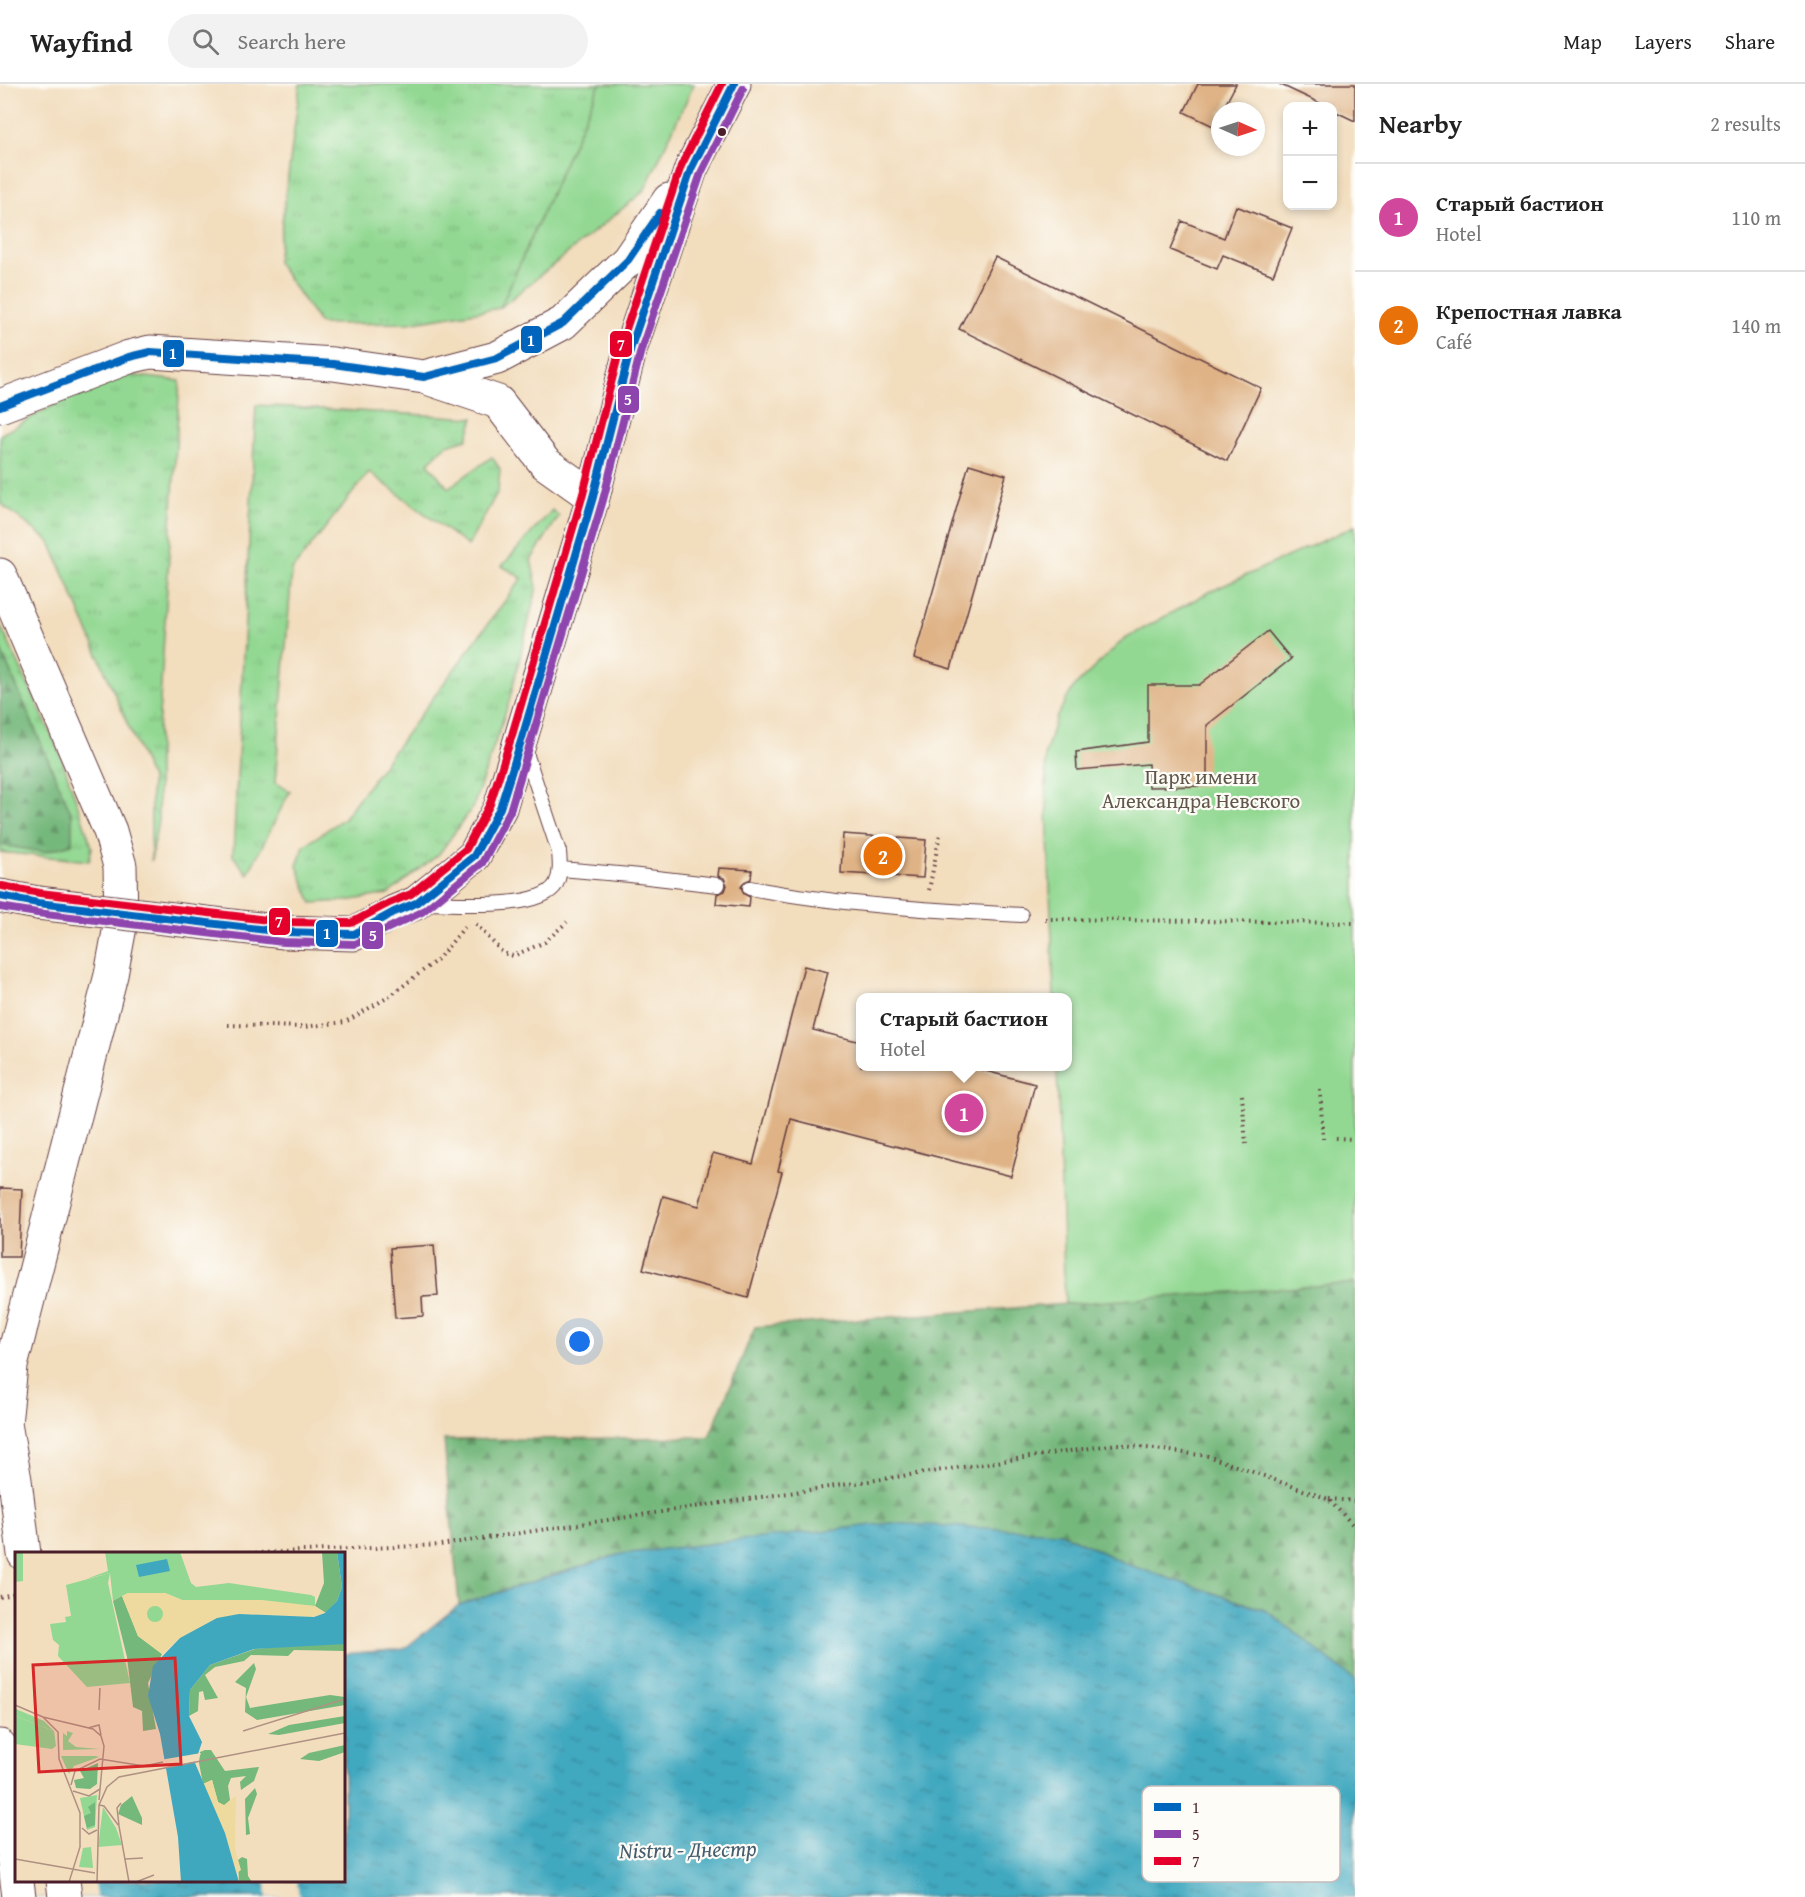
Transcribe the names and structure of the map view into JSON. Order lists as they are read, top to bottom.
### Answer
{
  "water": ["Nistru - Днестр"],
  "parks": ["Парк имени Александра Невского"],
  "lines": ["transit line 1", "transit line 7", "transit line 5"],
  "legend": ["1", "5", "7"],
  "north": "right",
  "page": {
    "header": "Wayfind",
    "search": "Search here",
    "nav": ["Map", "Layers", "Share"],
    "heading": ["Nearby", "2 results"],
    "map_buttons": ["+", "−"],
    "list": [
      {
        "mark": "1",
        "name": "Старый бастион",
        "note": "Hotel",
        "value": "110 m"
      },
      {
        "mark": "2",
        "name": "Крепостная лавка",
        "note": "Café",
        "value": "140 m"
      }
    ],
    "pins": ["2", "1"],
    "popup": ["Старый бастион", "Hotel"]
  }
}
